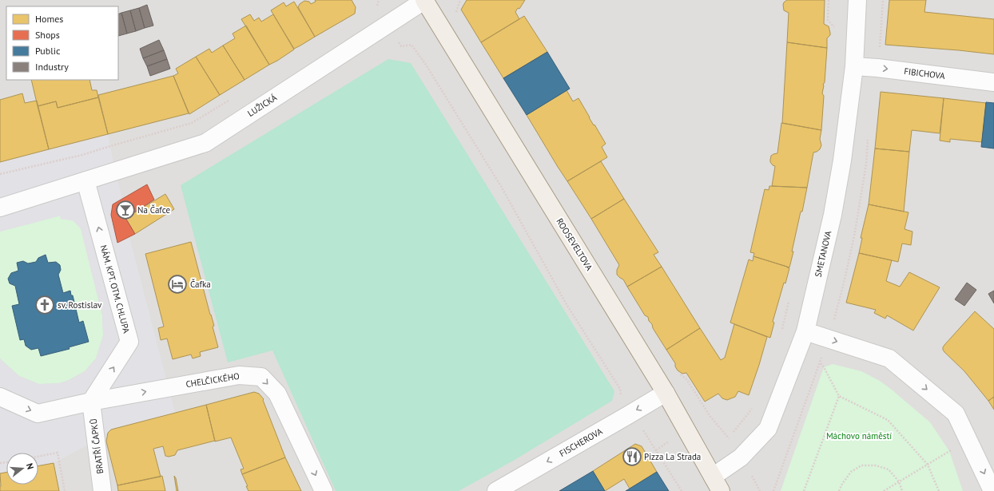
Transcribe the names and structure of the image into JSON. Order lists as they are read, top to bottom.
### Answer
{
  "streets": {
    "main road": ["ROOSEVELTOVA"],
    "street": [
      "FIBICHOVA",
      "LUŽICKÁ",
      "SMETANOVA",
      "NÁM. KPT. OTM. CHLUPA",
      "CHELČICKÉHO",
      "FISCHEROVA",
      "BRATŘÍ ČAPKŮ"
    ]
  },
  "crossings": [
    ["FIBICHOVA", "SMETANOVA"],
    ["LUŽICKÁ", "ROOSEVELTOVA"],
    ["LUŽICKÁ", "NÁM. KPT. OTM. CHLUPA"],
    ["ROOSEVELTOVA", "SMETANOVA"],
    ["ROOSEVELTOVA", "FISCHEROVA"],
    ["NÁM. KPT. OTM. CHLUPA", "CHELČICKÉHO"],
    ["NÁM. KPT. OTM. CHLUPA", "BRATŘÍ ČAPKŮ"],
    ["CHELČICKÉHO", "BRATŘÍ ČAPKŮ"]
  ],
  "one_way": [
    "FIBICHOVA",
    "NÁM. KPT. OTM. CHLUPA",
    "CHELČICKÉHO",
    "FISCHEROVA"
  ],
  "parks": ["Máchovo náměstí"],
  "places": {
    "bar": ["Na Čafce"],
    "hotel": ["Čafka"],
    "church": ["sv. Rostislav"],
    "restaurant": ["Pizza La Strada"]
  },
  "legend": [
    "Homes",
    "Shops",
    "Public",
    "Industry"
  ],
  "north": "right"
}
